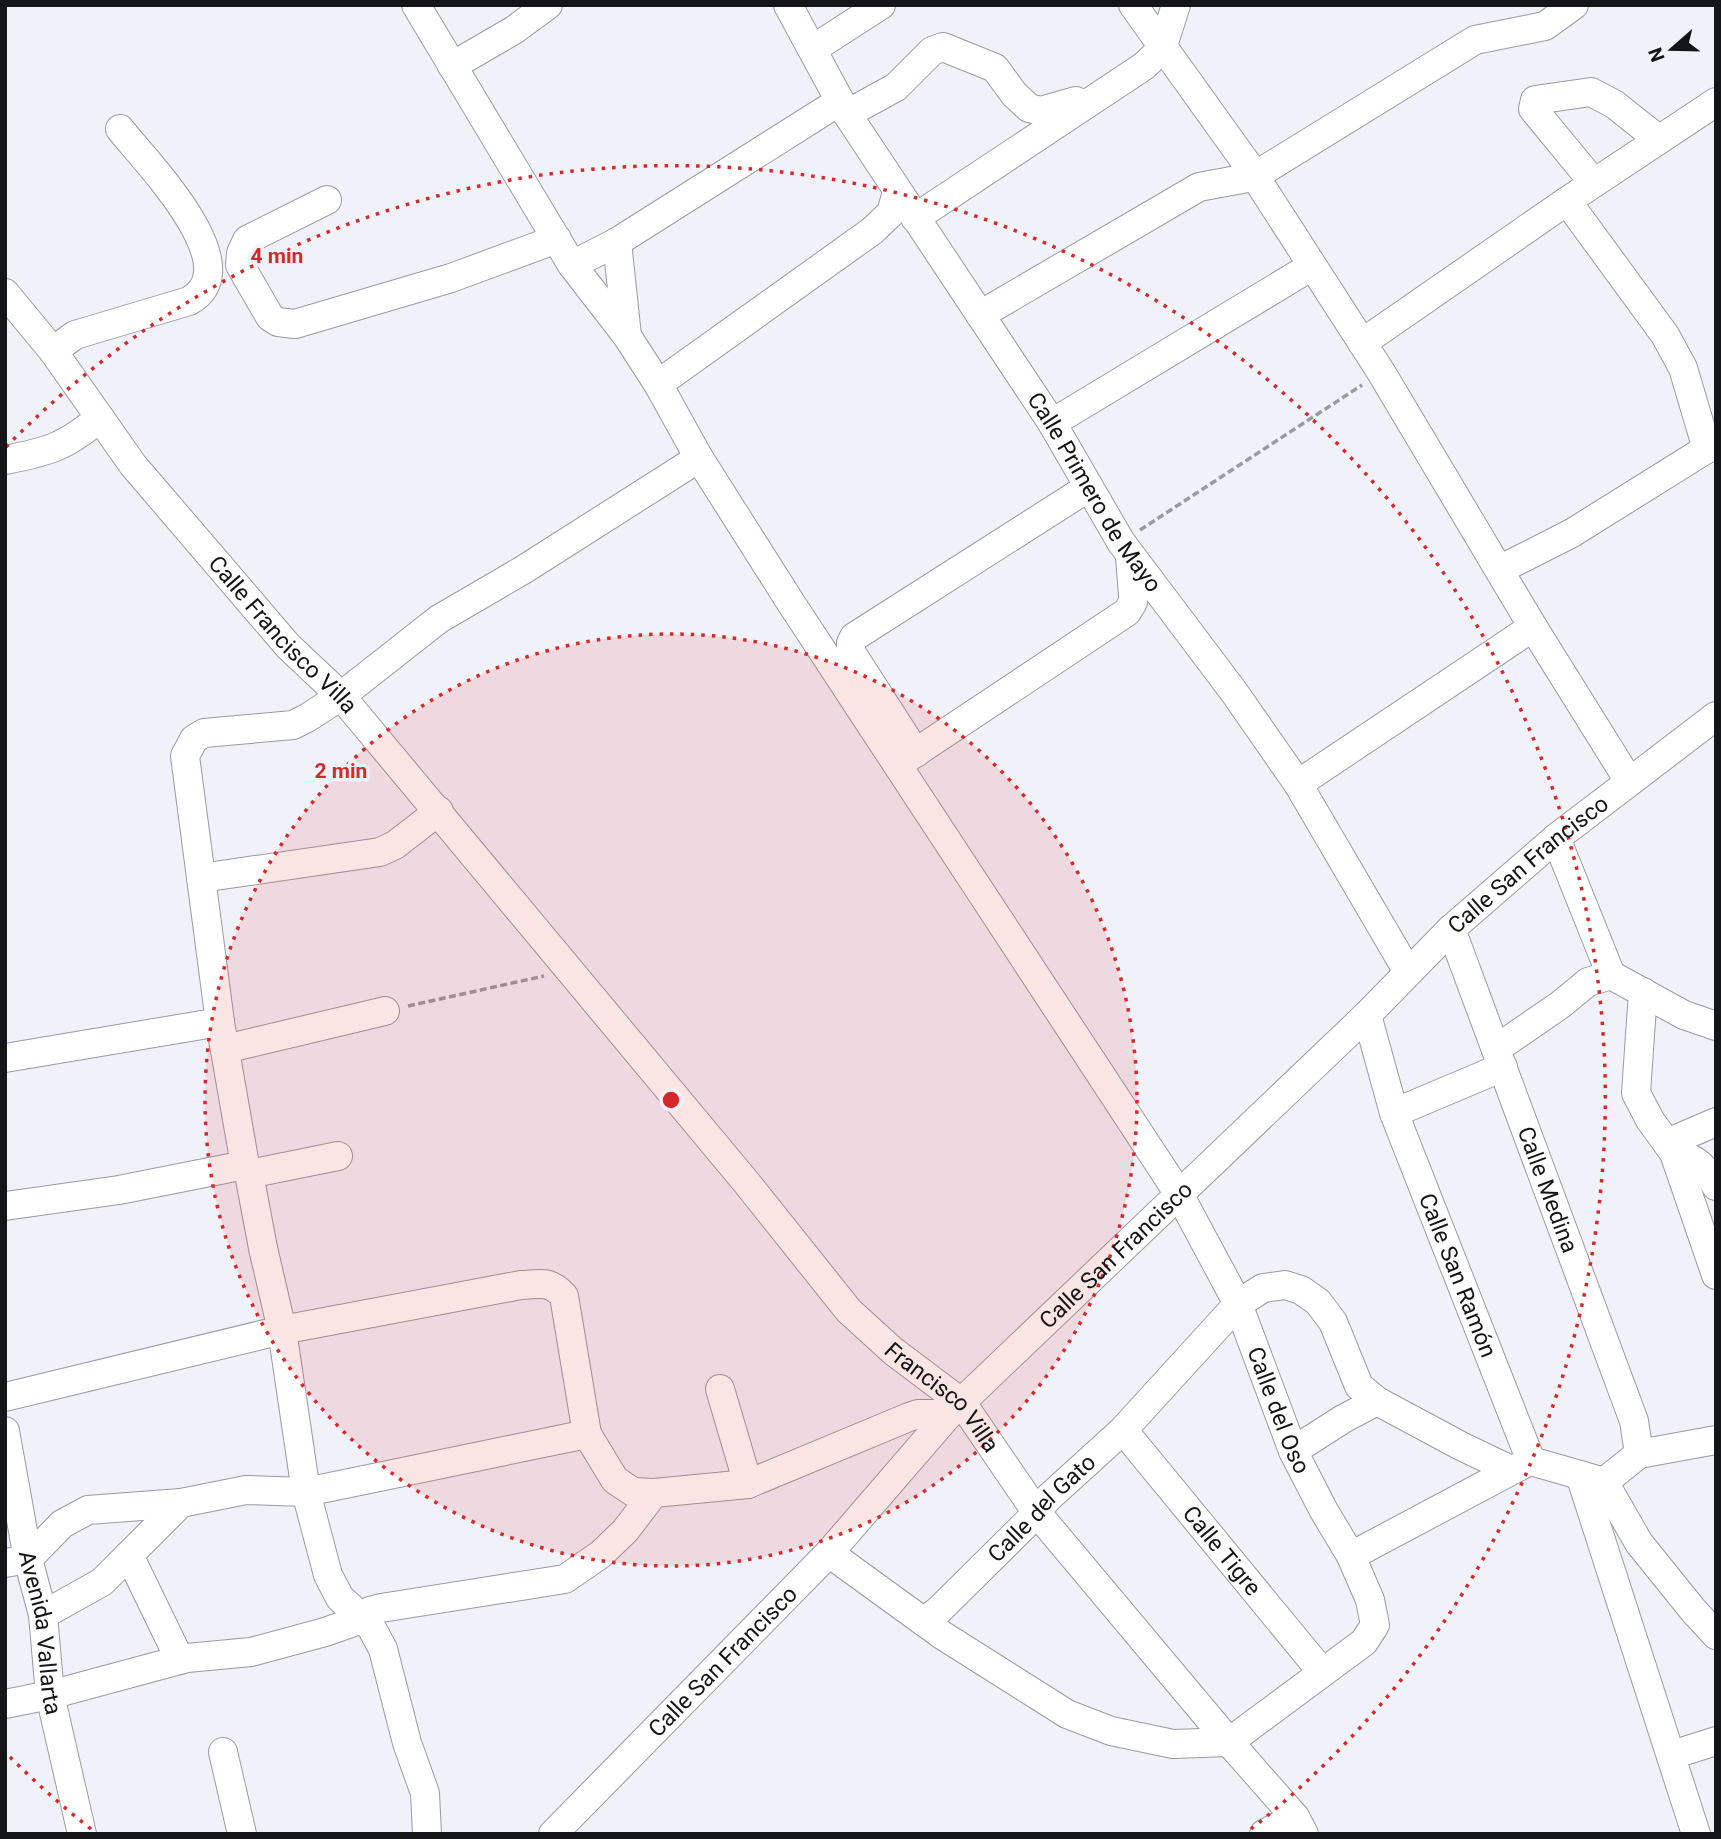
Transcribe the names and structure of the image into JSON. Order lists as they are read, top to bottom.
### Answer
{
  "streets": {
    "street": [
      "Calle Primero de Mayo",
      "Calle Francisco Villa",
      "Calle San Francisco",
      "Calle Medina",
      "Calle San Ramón",
      "Francisco Villa",
      "Calle del Oso",
      "Calle del Gato",
      "Calle Tigre",
      "Avenida Vallarta"
    ]
  },
  "crossings": [
    ["Calle Primero de Mayo", "Calle San Francisco"],
    ["Calle Francisco Villa", "Francisco Villa"],
    ["Calle San Francisco", "Calle Medina"],
    ["Calle San Francisco", "Calle San Ramón"],
    ["Calle San Francisco", "Francisco Villa"],
    ["Calle San Francisco", "Calle del Oso"],
    ["Francisco Villa", "Calle del Gato"],
    ["Calle del Oso", "Calle del Gato"],
    ["Calle del Oso", "Calle Tigre"],
    ["Calle del Gato", "Calle Tigre"]
  ],
  "north": "left",
  "rings": ["4 min", "2 min"]
}
